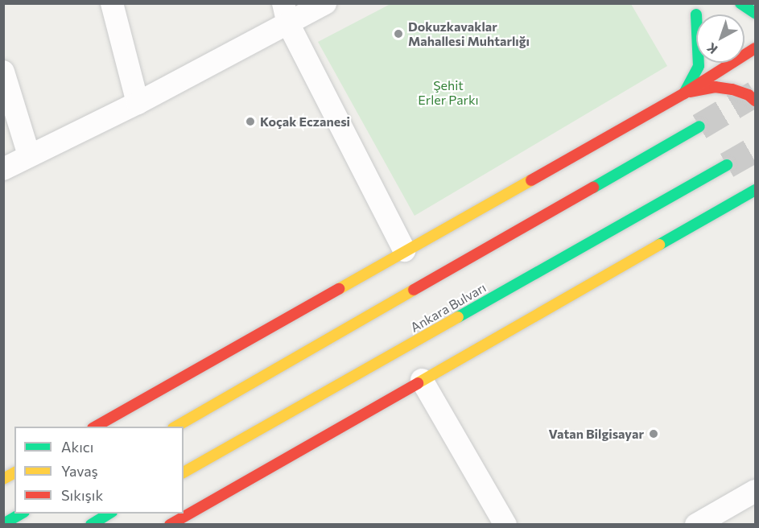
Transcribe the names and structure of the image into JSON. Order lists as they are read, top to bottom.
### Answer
{
  "streets": {
    "main road": ["Ankara Bulvarı"]
  },
  "parks": ["Şehit Erler Parkı"],
  "places": ["Dokuzkavaklar Mahallesi Muhtarlığı", "Koçak Eczanesi", "Vatan Bilgisayar"],
  "legend": ["Akıcı", "Yavaş", "Sıkışık"],
  "north": "bottom left"
}
